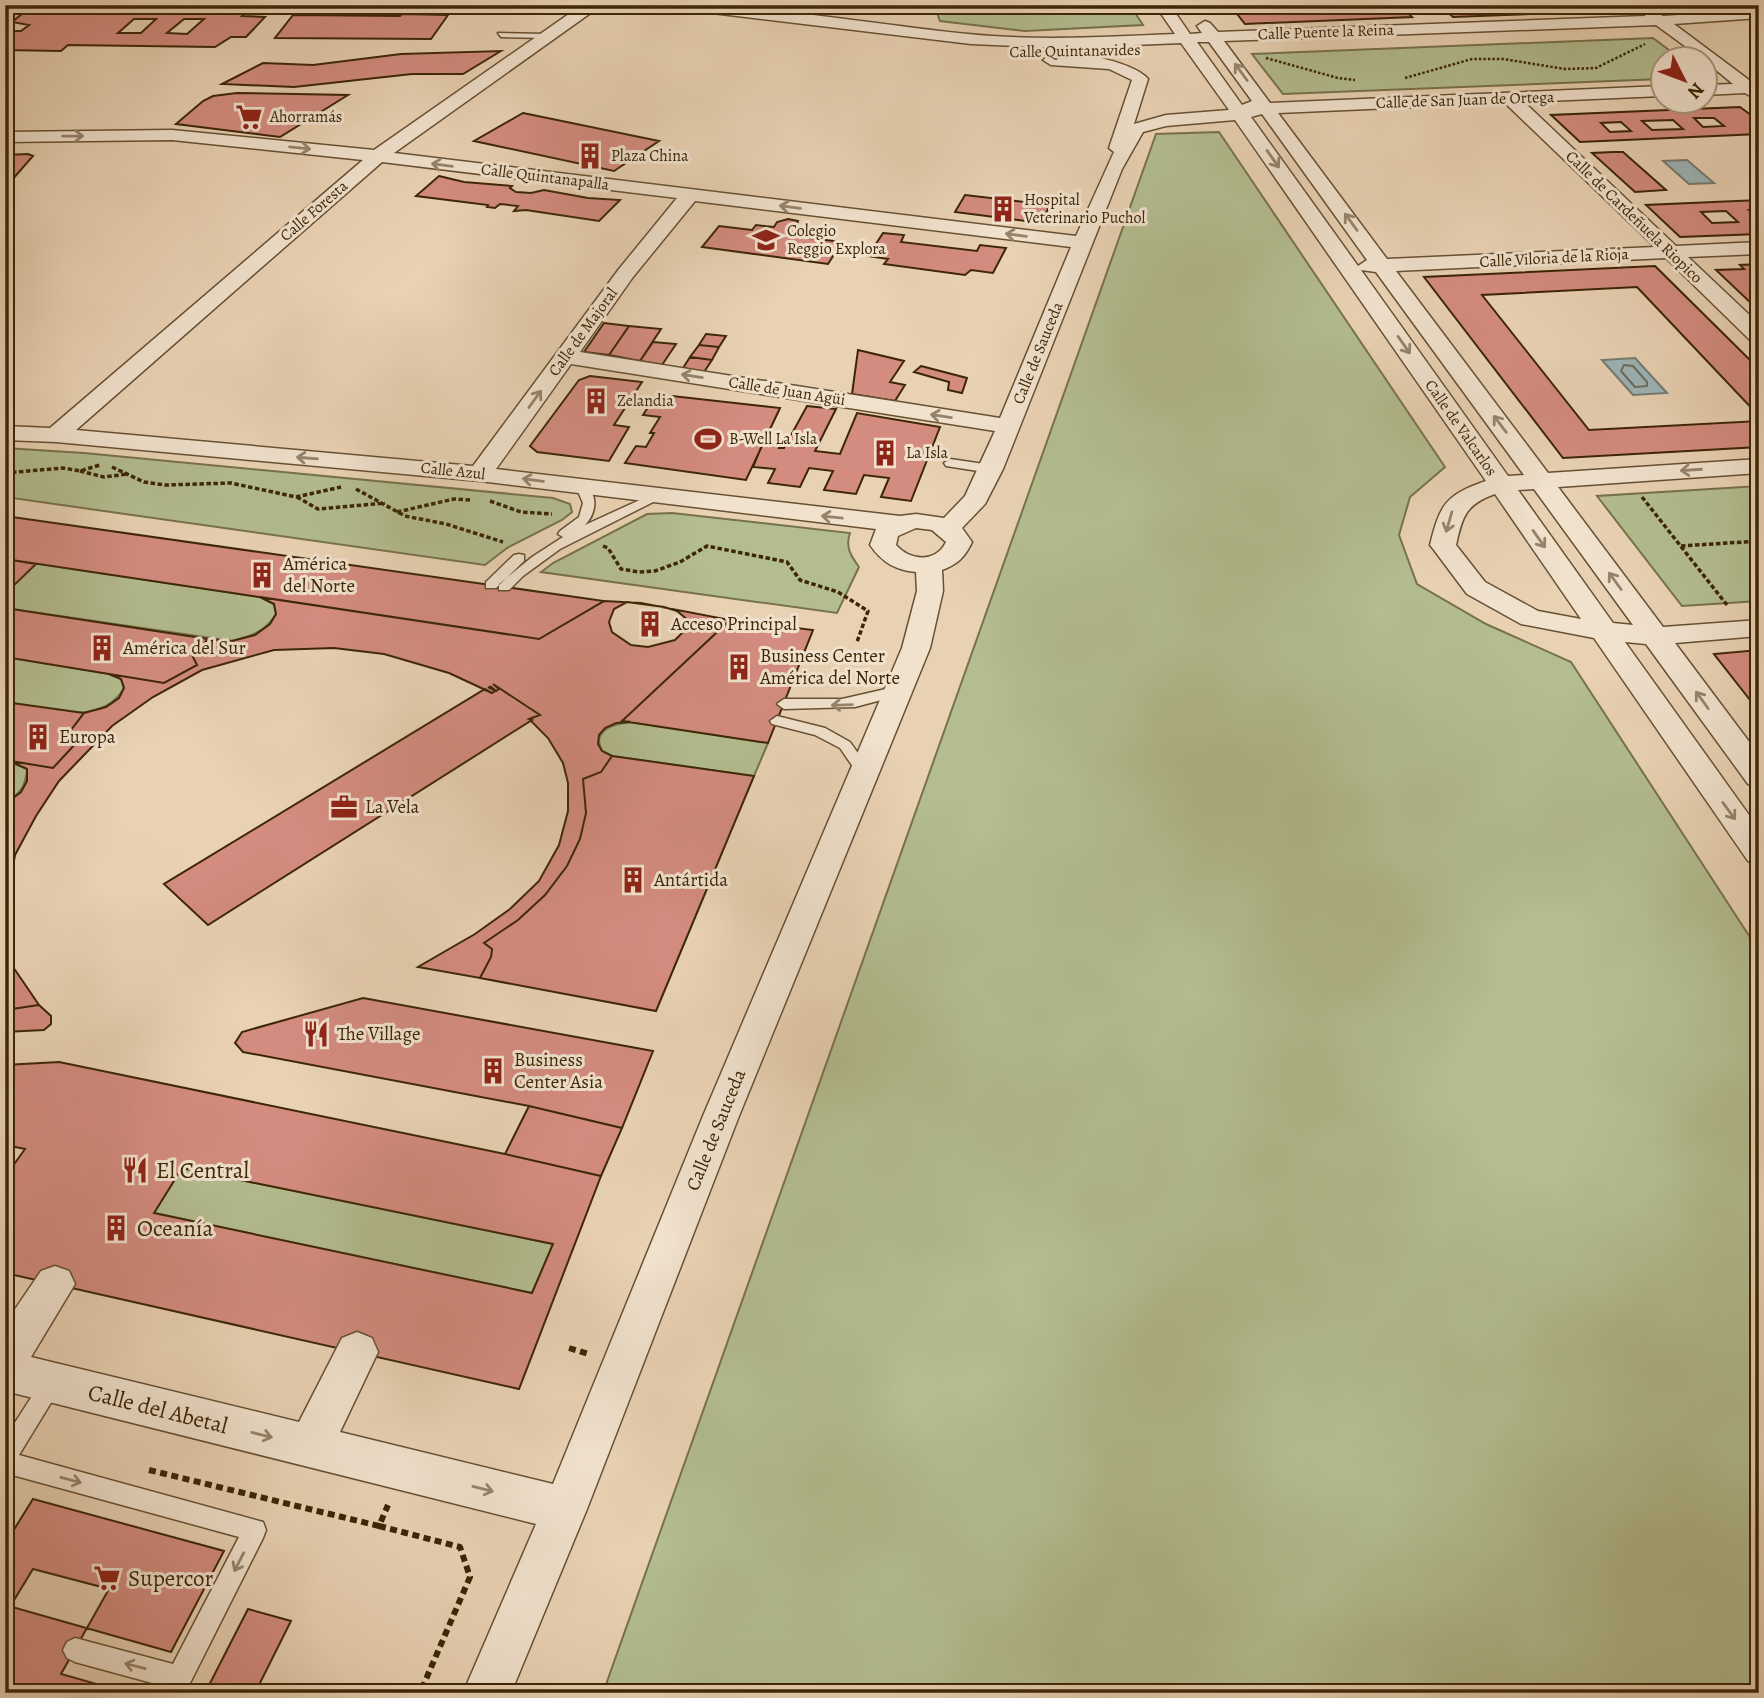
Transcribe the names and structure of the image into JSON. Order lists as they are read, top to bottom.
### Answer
{
  "streets": {
    "street": [
      "Calle Puente la Reina",
      "Calle Quintanavides",
      "Calle de San Juan de Ortega",
      "Calle Quintanapalla",
      "Calle Foresta",
      "Calle de Cardeñuela Riopico",
      "Calle Viloria de la Rioja",
      "Calle de Majoral",
      "Calle de Sauceda",
      "Calle de Juan Agüi",
      "Calle de Valcarlos",
      "Calle Azul",
      "Calle del Abetal"
    ]
  },
  "crossings": [
    ["Calle Puente la Reina", "Calle Quintanavides"],
    ["Calle Puente la Reina", "Calle de Valcarlos"],
    ["Calle Quintanavides", "Calle de Sauceda"],
    ["Calle Quintanavides", "Calle de Valcarlos"],
    ["Calle de San Juan de Ortega", "Calle de Cardeñuela Riopico"],
    ["Calle de San Juan de Ortega", "Calle de Sauceda"],
    ["Calle de San Juan de Ortega", "Calle de Valcarlos"],
    ["Calle Quintanapalla", "Calle Foresta"],
    ["Calle Quintanapalla", "Calle de Majoral"],
    ["Calle Quintanapalla", "Calle de Sauceda"],
    ["Calle Foresta", "Calle Azul"],
    ["Calle de Cardeñuela Riopico", "Calle Viloria de la Rioja"],
    ["Calle Viloria de la Rioja", "Calle de Valcarlos"],
    ["Calle de Majoral", "Calle de Juan Agüi"],
    ["Calle de Majoral", "Calle Azul"],
    ["Calle de Sauceda", "Calle de Juan Agüi"],
    ["Calle de Sauceda", "Calle de Valcarlos"],
    ["Calle de Sauceda", "Calle Azul"],
    ["Calle de Sauceda", "Calle del Abetal"]
  ],
  "one_way": [
    "Calle de Majoral",
    "Calle de Juan Agüi",
    "Calle Azul",
    "Calle del Abetal"
  ],
  "places": {
    "supermarket": ["Ahorramás", "Supercor"],
    "building": [
      "Plaza China",
      "Hospital Veterinario Puchol",
      "Zelandia",
      "La Isla",
      "América del Norte",
      "Acceso Principal",
      "América del Sur",
      "Business Center América del Norte",
      "Europa",
      "Antártida",
      "Business Center Asia",
      "Oceanía"
    ],
    "school or university": ["Colegio Reggio Explora"],
    "sports": ["B-Well La Isla"],
    "office": ["La Vela"],
    "restaurant": ["The Village", "El Central"]
  },
  "north": "bottom right"
}
